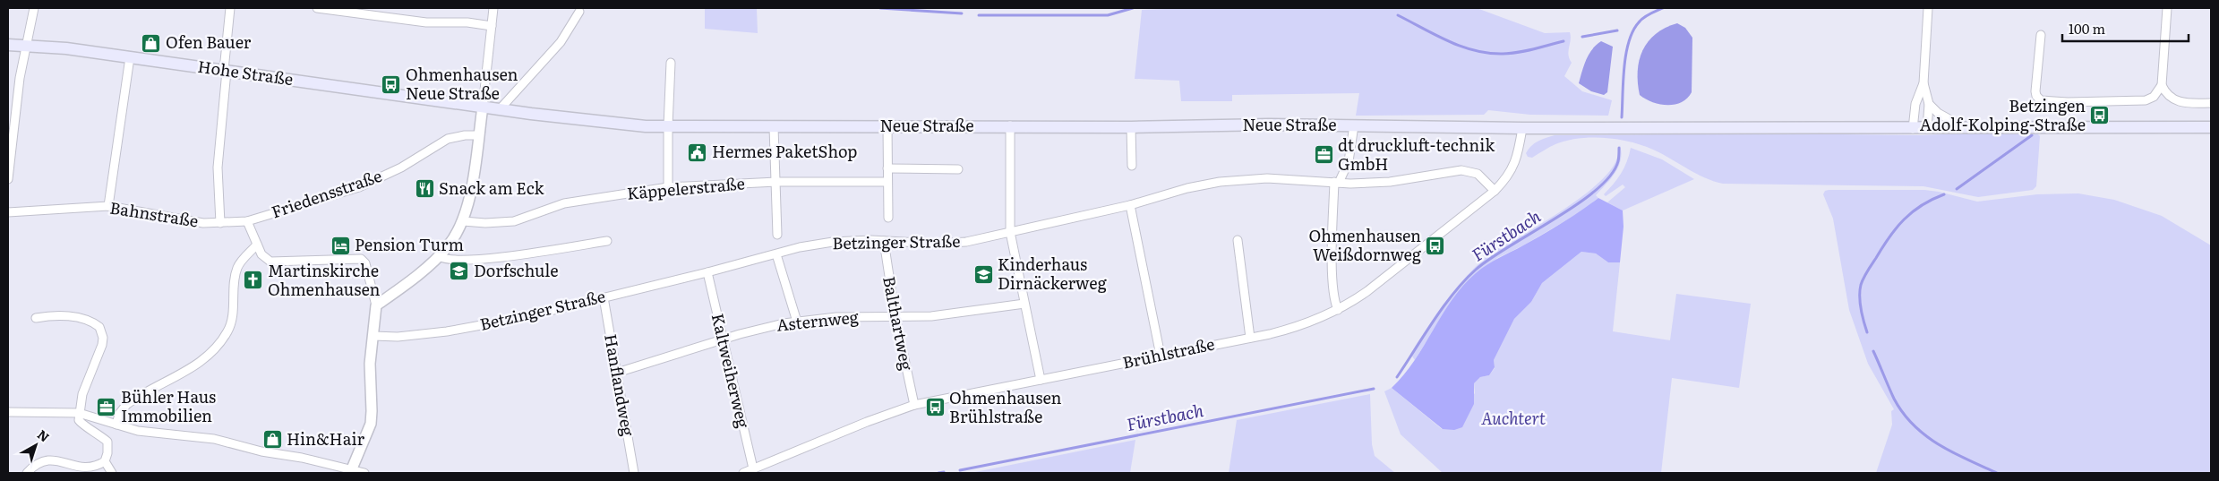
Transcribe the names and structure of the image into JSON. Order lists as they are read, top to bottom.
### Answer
{
  "streets": {
    "main road": ["Hohe Straße", "Neue Straße"],
    "street": [
      "Käppelerstraße",
      "Friedensstraße",
      "Bahnstraße",
      "Betzinger Straße",
      "Asternweg",
      "Balthartweg",
      "Brühlstraße",
      "Kaltweiherweg",
      "Hanflandweg"
    ]
  },
  "crossings": [
    ["Hohe Straße", "Neue Straße"],
    ["Neue Straße", "Brühlstraße"],
    ["Friedensstraße", "Bahnstraße"],
    ["Betzinger Straße", "Balthartweg"],
    ["Betzinger Straße", "Brühlstraße"],
    ["Betzinger Straße", "Kaltweiherweg"],
    ["Betzinger Straße", "Hanflandweg"],
    ["Asternweg", "Balthartweg"],
    ["Asternweg", "Kaltweiherweg"],
    ["Asternweg", "Hanflandweg"],
    ["Balthartweg", "Brühlstraße"],
    ["Brühlstraße", "Kaltweiherweg"]
  ],
  "water": ["Fürstbach"],
  "parks": ["Auchtert"],
  "places": {
    "shop": ["Ofen Bauer", "Hin&Hair"],
    "bus stop": [
      "Ohmenhausen Neue Straße",
      "Betzingen Adolf-Kolping-Straße",
      "Ohmenhausen Weißdornweg",
      "Ohmenhausen Brühlstraße"
    ],
    "public building": ["Hermes PaketShop"],
    "office": ["dt druckluft-technik GmbH", "Bühler Haus Immobilien"],
    "restaurant": ["Snack am Eck"],
    "hotel": ["Pension Turm"],
    "school or university": ["Dorfschule", "Kinderhaus Dirnäckerweg"],
    "church": ["Martinskirche Ohmenhausen"]
  },
  "scale_bar": "100 m",
  "north": "top right"
}
